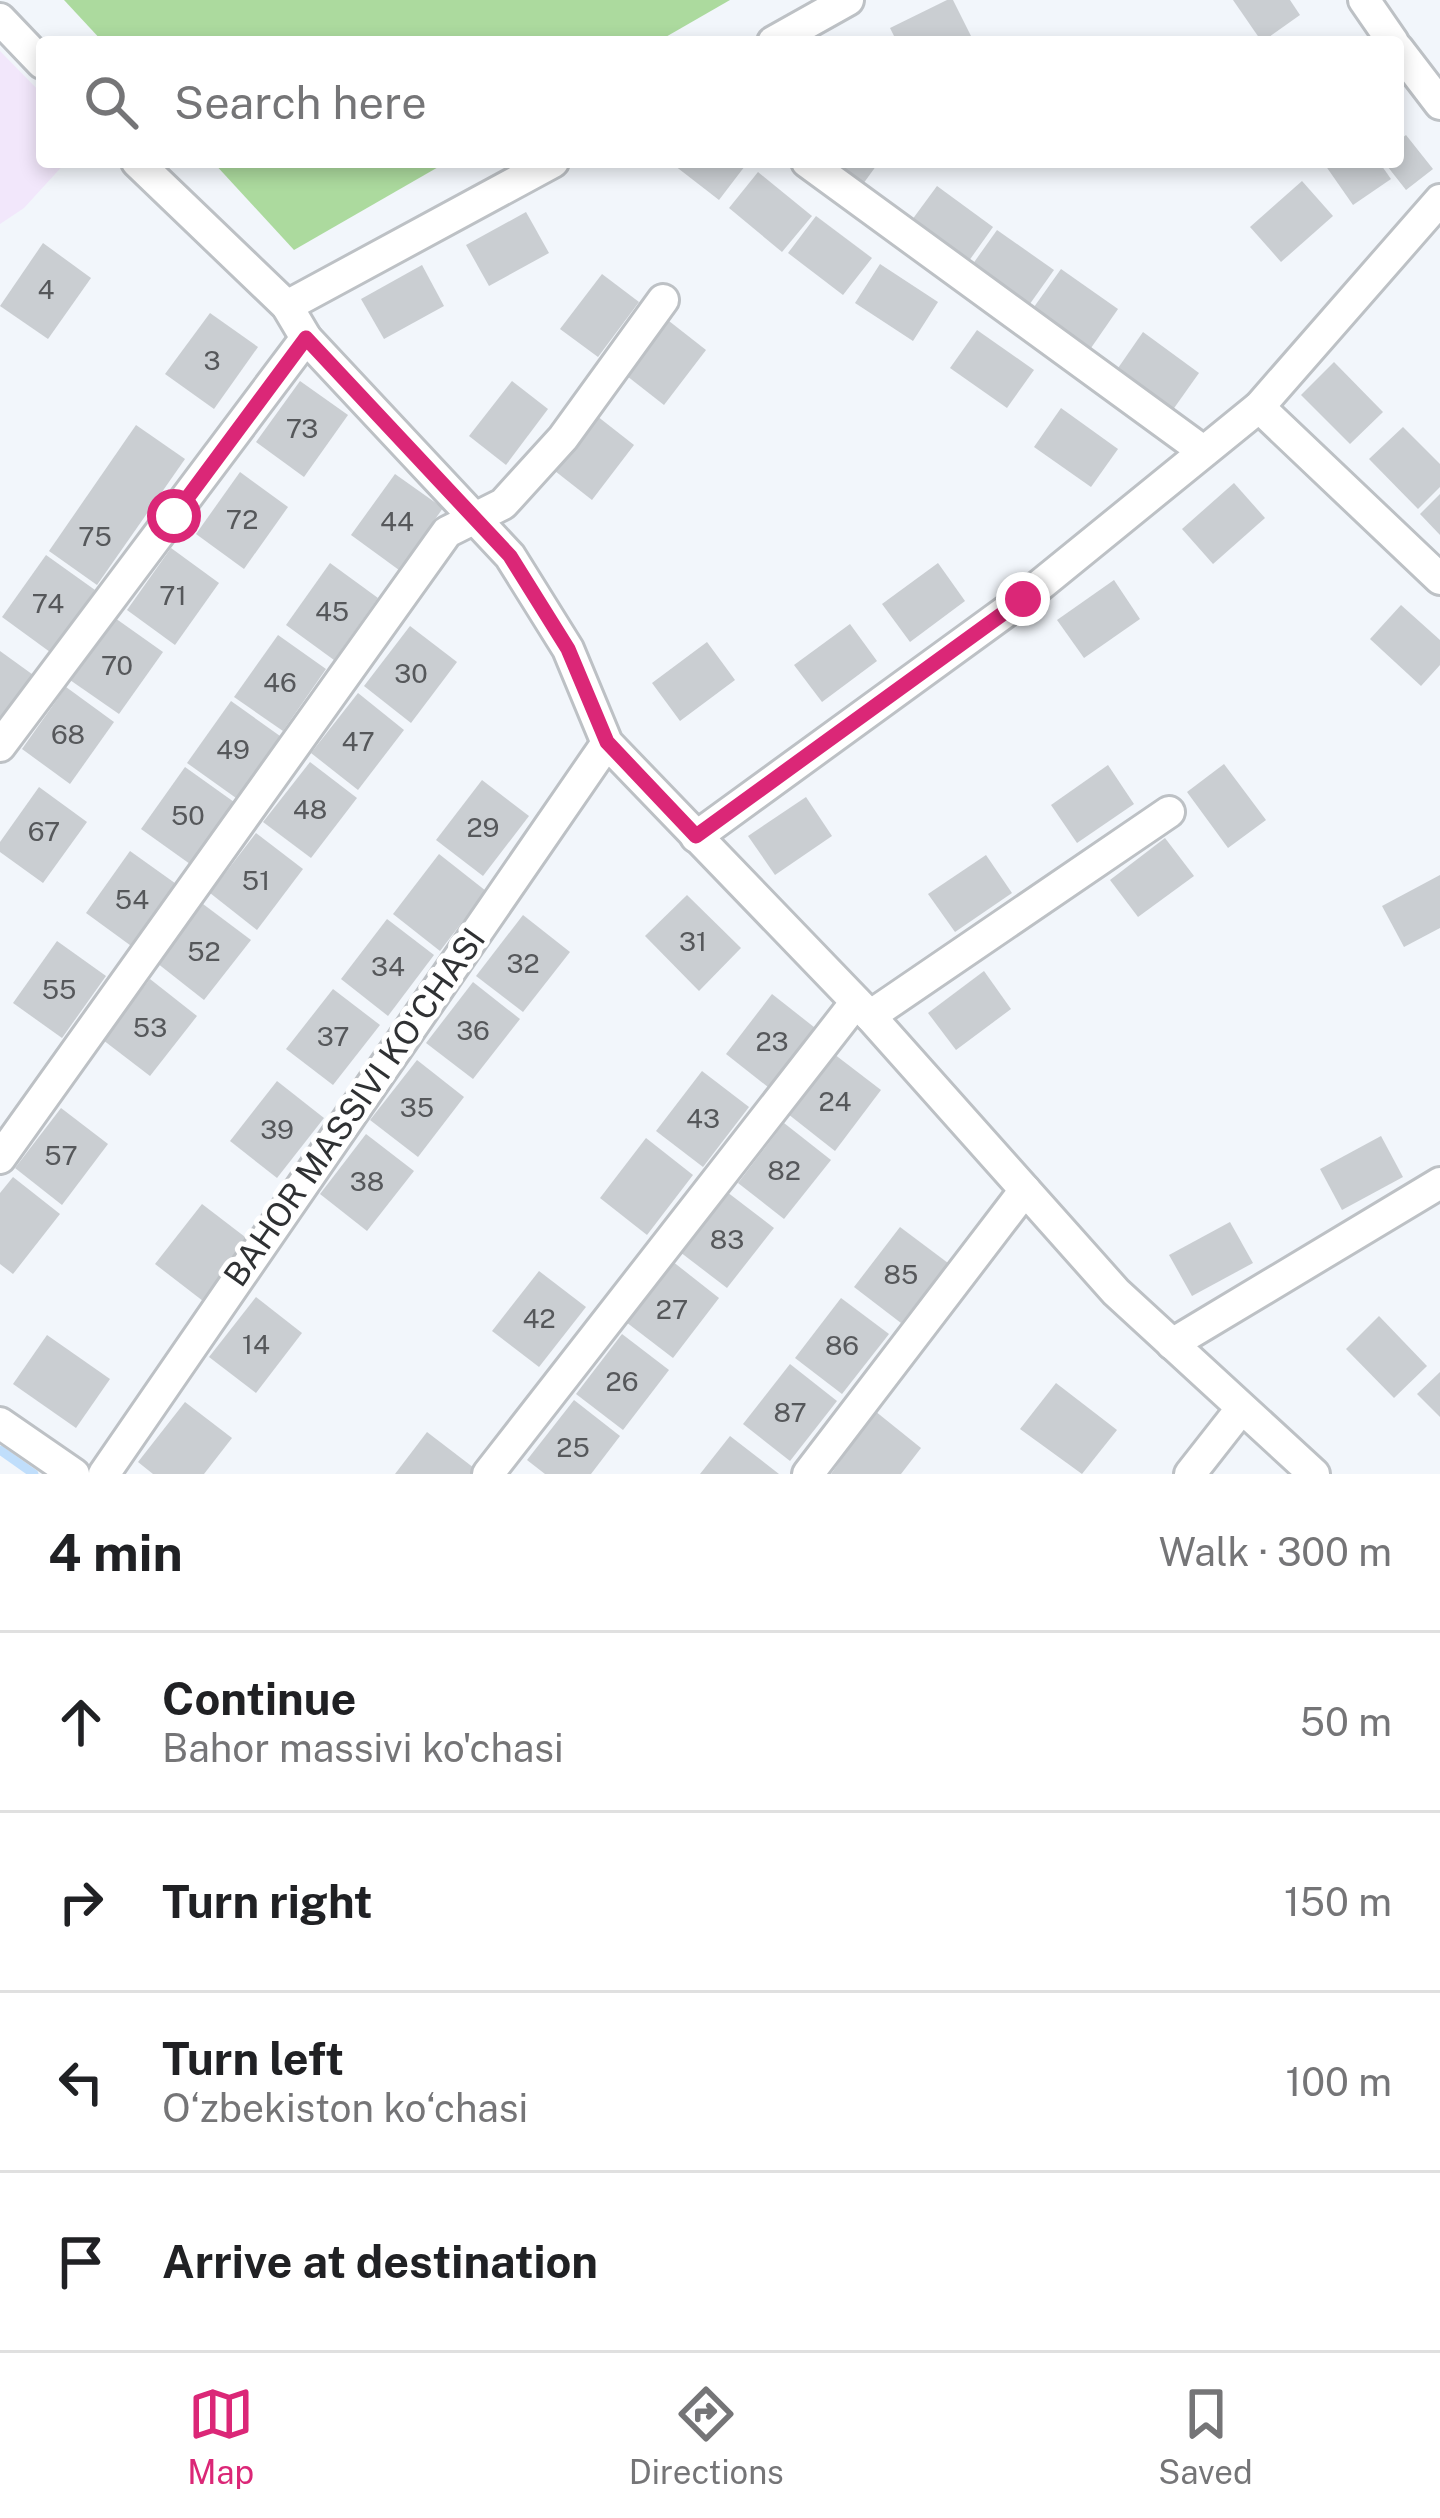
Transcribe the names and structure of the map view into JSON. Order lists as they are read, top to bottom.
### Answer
{
  "streets": {
    "street": ["BAHOR MASSIVI KO'CHASI"]
  },
  "house_numbers": [
    "4",
    "3",
    "73",
    "72",
    "44",
    "75",
    "71",
    "74",
    "45",
    "70",
    "30",
    "46",
    "68",
    "47",
    "49",
    "48",
    "50",
    "29",
    "67",
    "51",
    "54",
    "31",
    "52",
    "32",
    "34",
    "55",
    "53",
    "36",
    "37",
    "23",
    "24",
    "35",
    "43",
    "39",
    "57",
    "82",
    "38",
    "83",
    "85",
    "27",
    "42",
    "14",
    "86",
    "26",
    "87",
    "25"
  ],
  "page": {
    "search": "Search here",
    "heading": ["4 min", "Walk · 300 m"],
    "list": [
      ["Continue", "Bahor massivi ko'chasi", "50 m"],
      ["Turn right", "150 m"],
      ["Turn left", "O‘zbekiston ko‘chasi", "100 m"],
      "Arrive at destination"
    ],
    "nav": ["Map", "Directions", "Saved"]
  }
}
